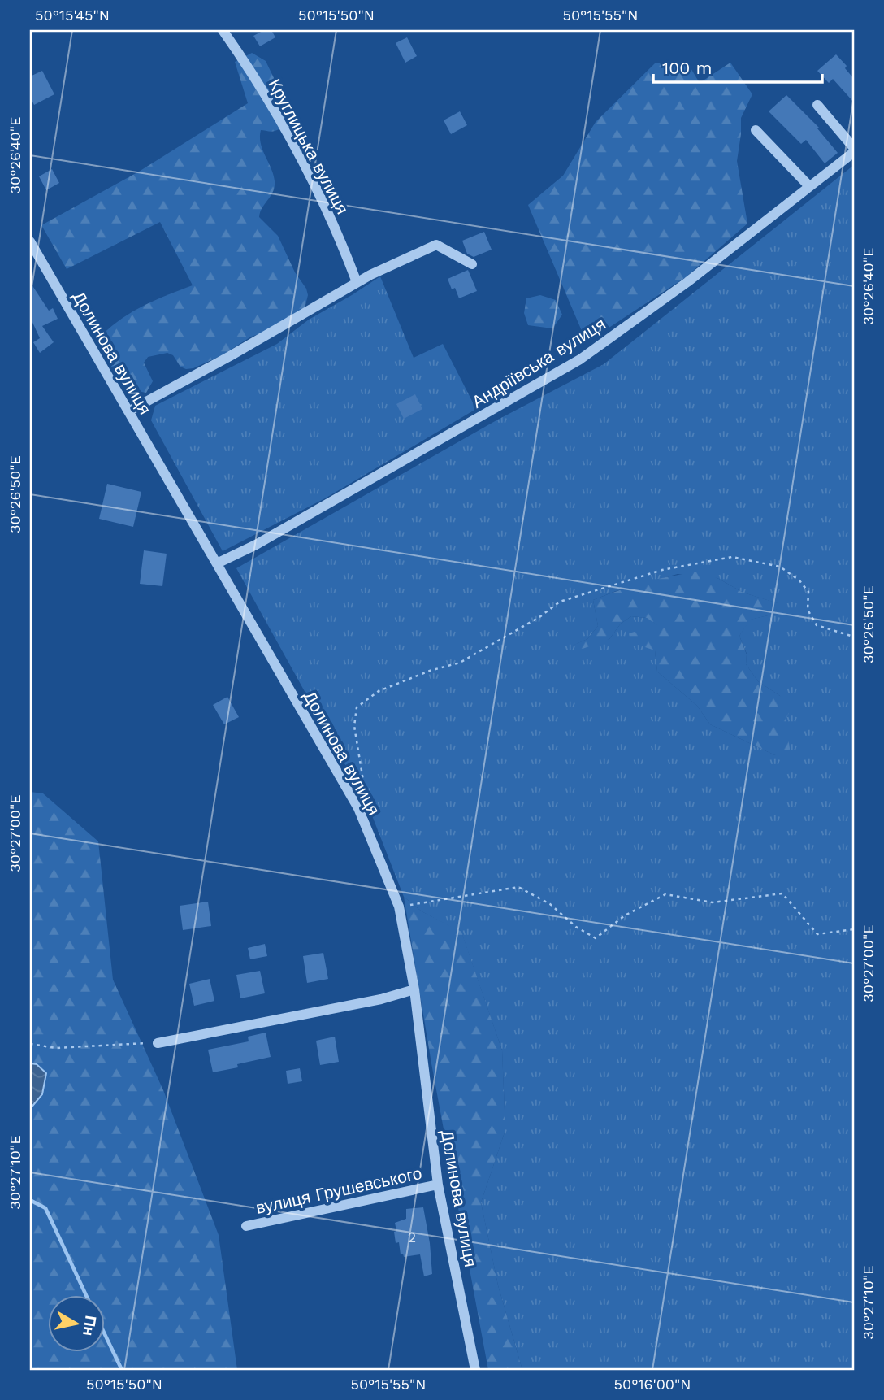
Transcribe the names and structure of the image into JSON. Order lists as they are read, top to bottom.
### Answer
{
  "streets": {
    "street": [
      "Круглицька вулиця",
      "Долинова вулиця",
      "Андріївська вулиця",
      "вулиця Грушевського"
    ]
  },
  "crossings": [
    ["Долинова вулиця", "Андріївська вулиця"],
    ["Долинова вулиця", "вулиця Грушевського"]
  ],
  "house_numbers": ["2"],
  "scale_bar": "100 m",
  "north": "right",
  "coordinates": [
    "50°15'45\"N",
    "50°15'50\"N",
    "50°15'55\"N",
    "30°26'40\"E",
    "30°26'50\"E",
    "30°27'00\"E",
    "30°27'10\"E",
    "50°16'00\"N"
  ]
}
